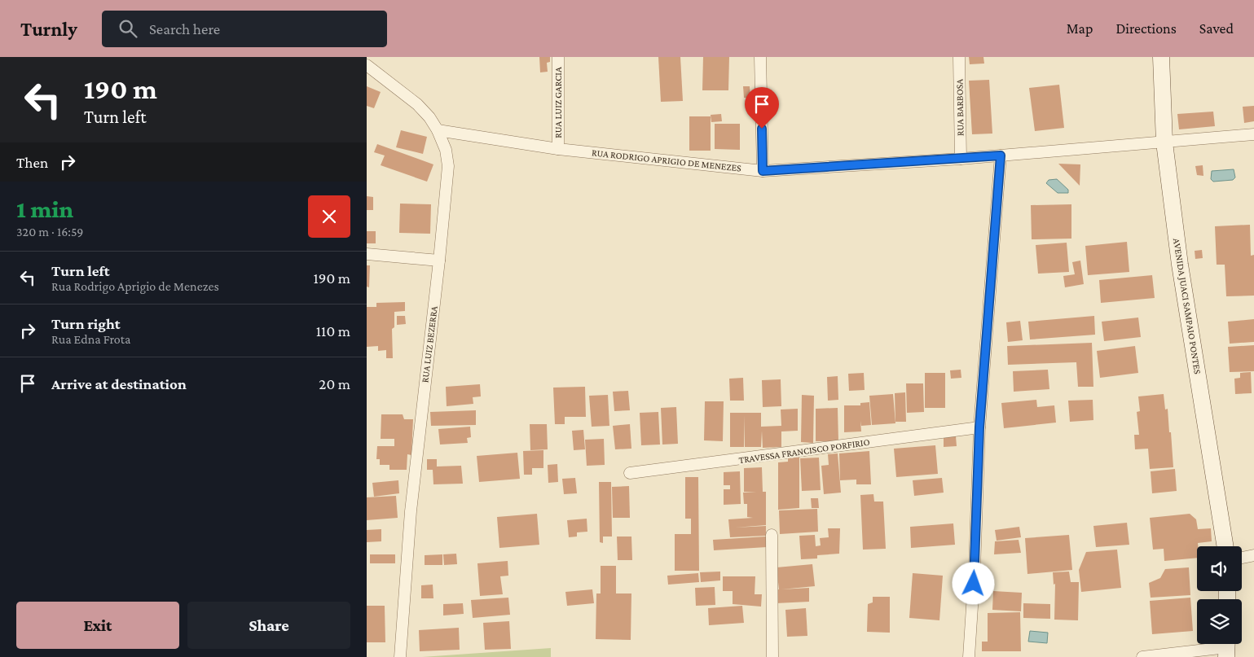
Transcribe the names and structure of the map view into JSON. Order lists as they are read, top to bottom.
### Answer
{
  "streets": {
    "main road": ["AVENIDA JUACI SAMPAIO PONTES"],
    "street": [
      "RUA LUIZ GARCIA",
      "RUA BARBOSA",
      "RUA RODRIGO APRIGIO DE MENEZES",
      "RUA LUIZ BEZERRA",
      "TRAVESSA FRANCISCO PORFIRIO"
    ]
  },
  "crossings": [
    ["RUA LUIZ GARCIA", "RUA RODRIGO APRIGIO DE MENEZES"],
    ["RUA BARBOSA", "RUA RODRIGO APRIGIO DE MENEZES"],
    ["RUA RODRIGO APRIGIO DE MENEZES", "AVENIDA JUACI SAMPAIO PONTES"],
    ["RUA RODRIGO APRIGIO DE MENEZES", "RUA LUIZ BEZERRA"]
  ],
  "page": {
    "header": "Turnly",
    "search": "Search here",
    "nav": ["Map", "Directions", "Saved"],
    "turn": ["190 m", "Turn left"],
    "then": "Then",
    "heading": ["1 min", "320 m · 16:59"],
    "list": [
      {
        "name": "Turn left",
        "note": "Rua Rodrigo Aprigio de Menezes",
        "value": "190 m"
      },
      {
        "name": "Turn right",
        "note": "Rua Edna Frota",
        "value": "110 m"
      },
      {
        "name": "Arrive at destination",
        "value": "20 m"
      }
    ],
    "buttons": ["Exit", "Share"]
  }
}
